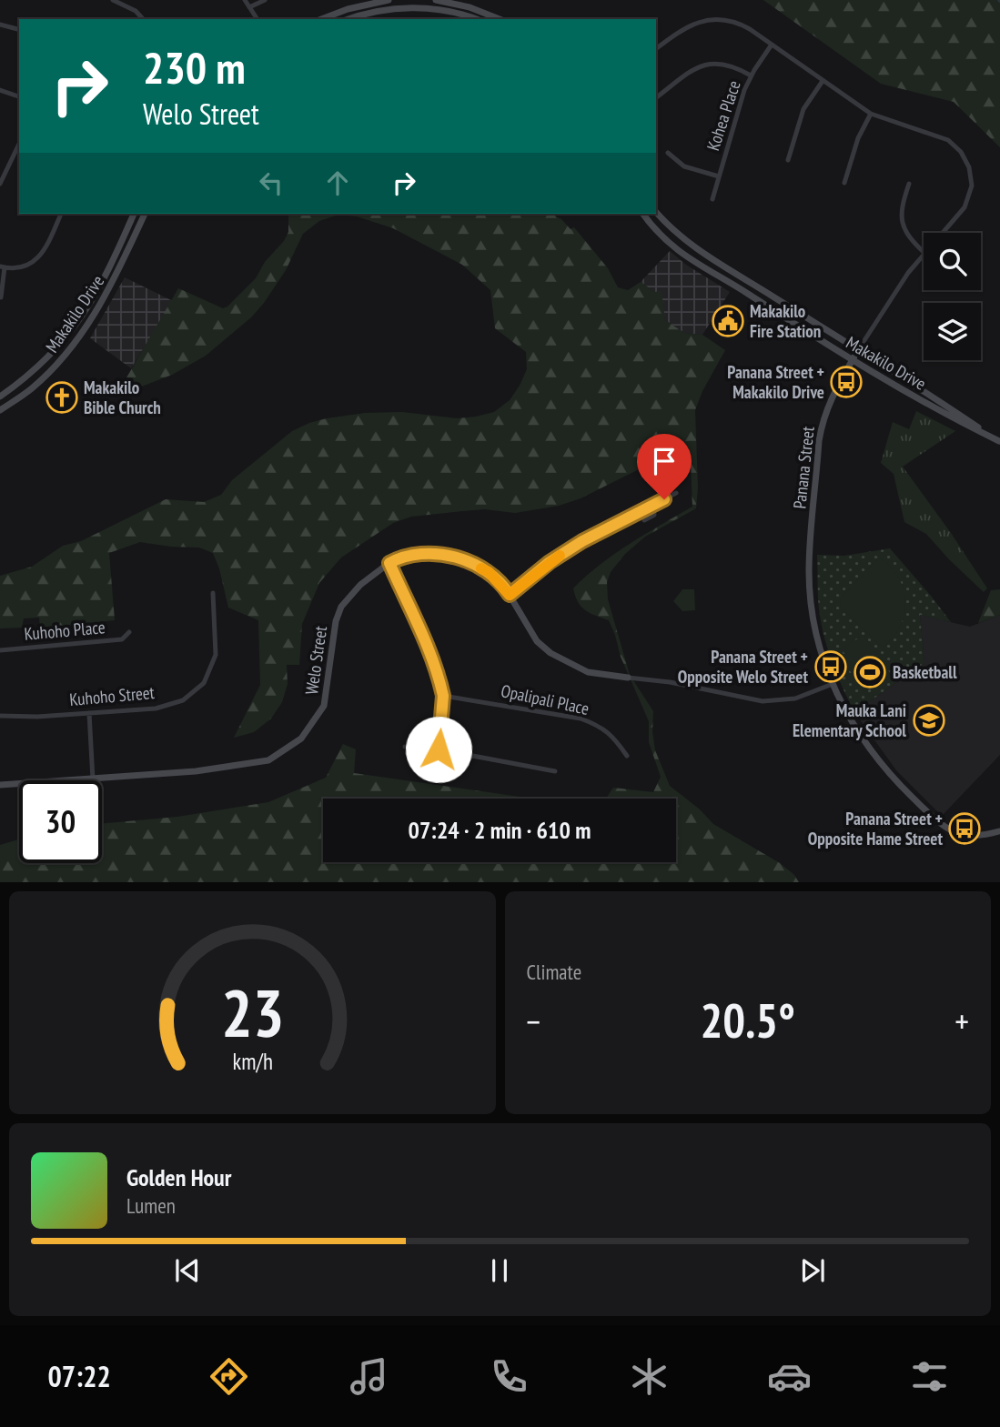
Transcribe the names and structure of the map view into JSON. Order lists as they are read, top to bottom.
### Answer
{
  "streets": {
    "main road": ["Makakilo Drive", "Panana Street", "Welo Street"],
    "street": [
      "Kohea Place",
      "Kuhoho Place",
      "Kuhoho Street",
      "Opalipali Place"
    ]
  },
  "crossings": [
    ["Kohea Place", "Panana Street"],
    ["Makakilo Drive", "Panana Street"],
    ["Panana Street", "Welo Street"]
  ],
  "places": {
    "public building": ["Makakilo Fire Station"],
    "bus stop": ["Panana Street + Makakilo Drive", "Panana Street + Opposite Welo Street", "Panana Street + Opposite Hame Street"],
    "church": ["Makakilo Bible Church"],
    "sports": ["Basketball"],
    "school or university": ["Mauka Lani Elementary School"]
  },
  "page": {
    "turn": ["230 m", "Welo Street"],
    "limit": "30",
    "trip": "07:24 · 2 min · 610 m",
    "tile": "Climate",
    "heat": ["−", "20.5°", "+"],
    "song": ["Golden Hour", "Lumen"],
    "tabs": "07:22",
    "gauge": ["23", "km/h"]
  }
}
